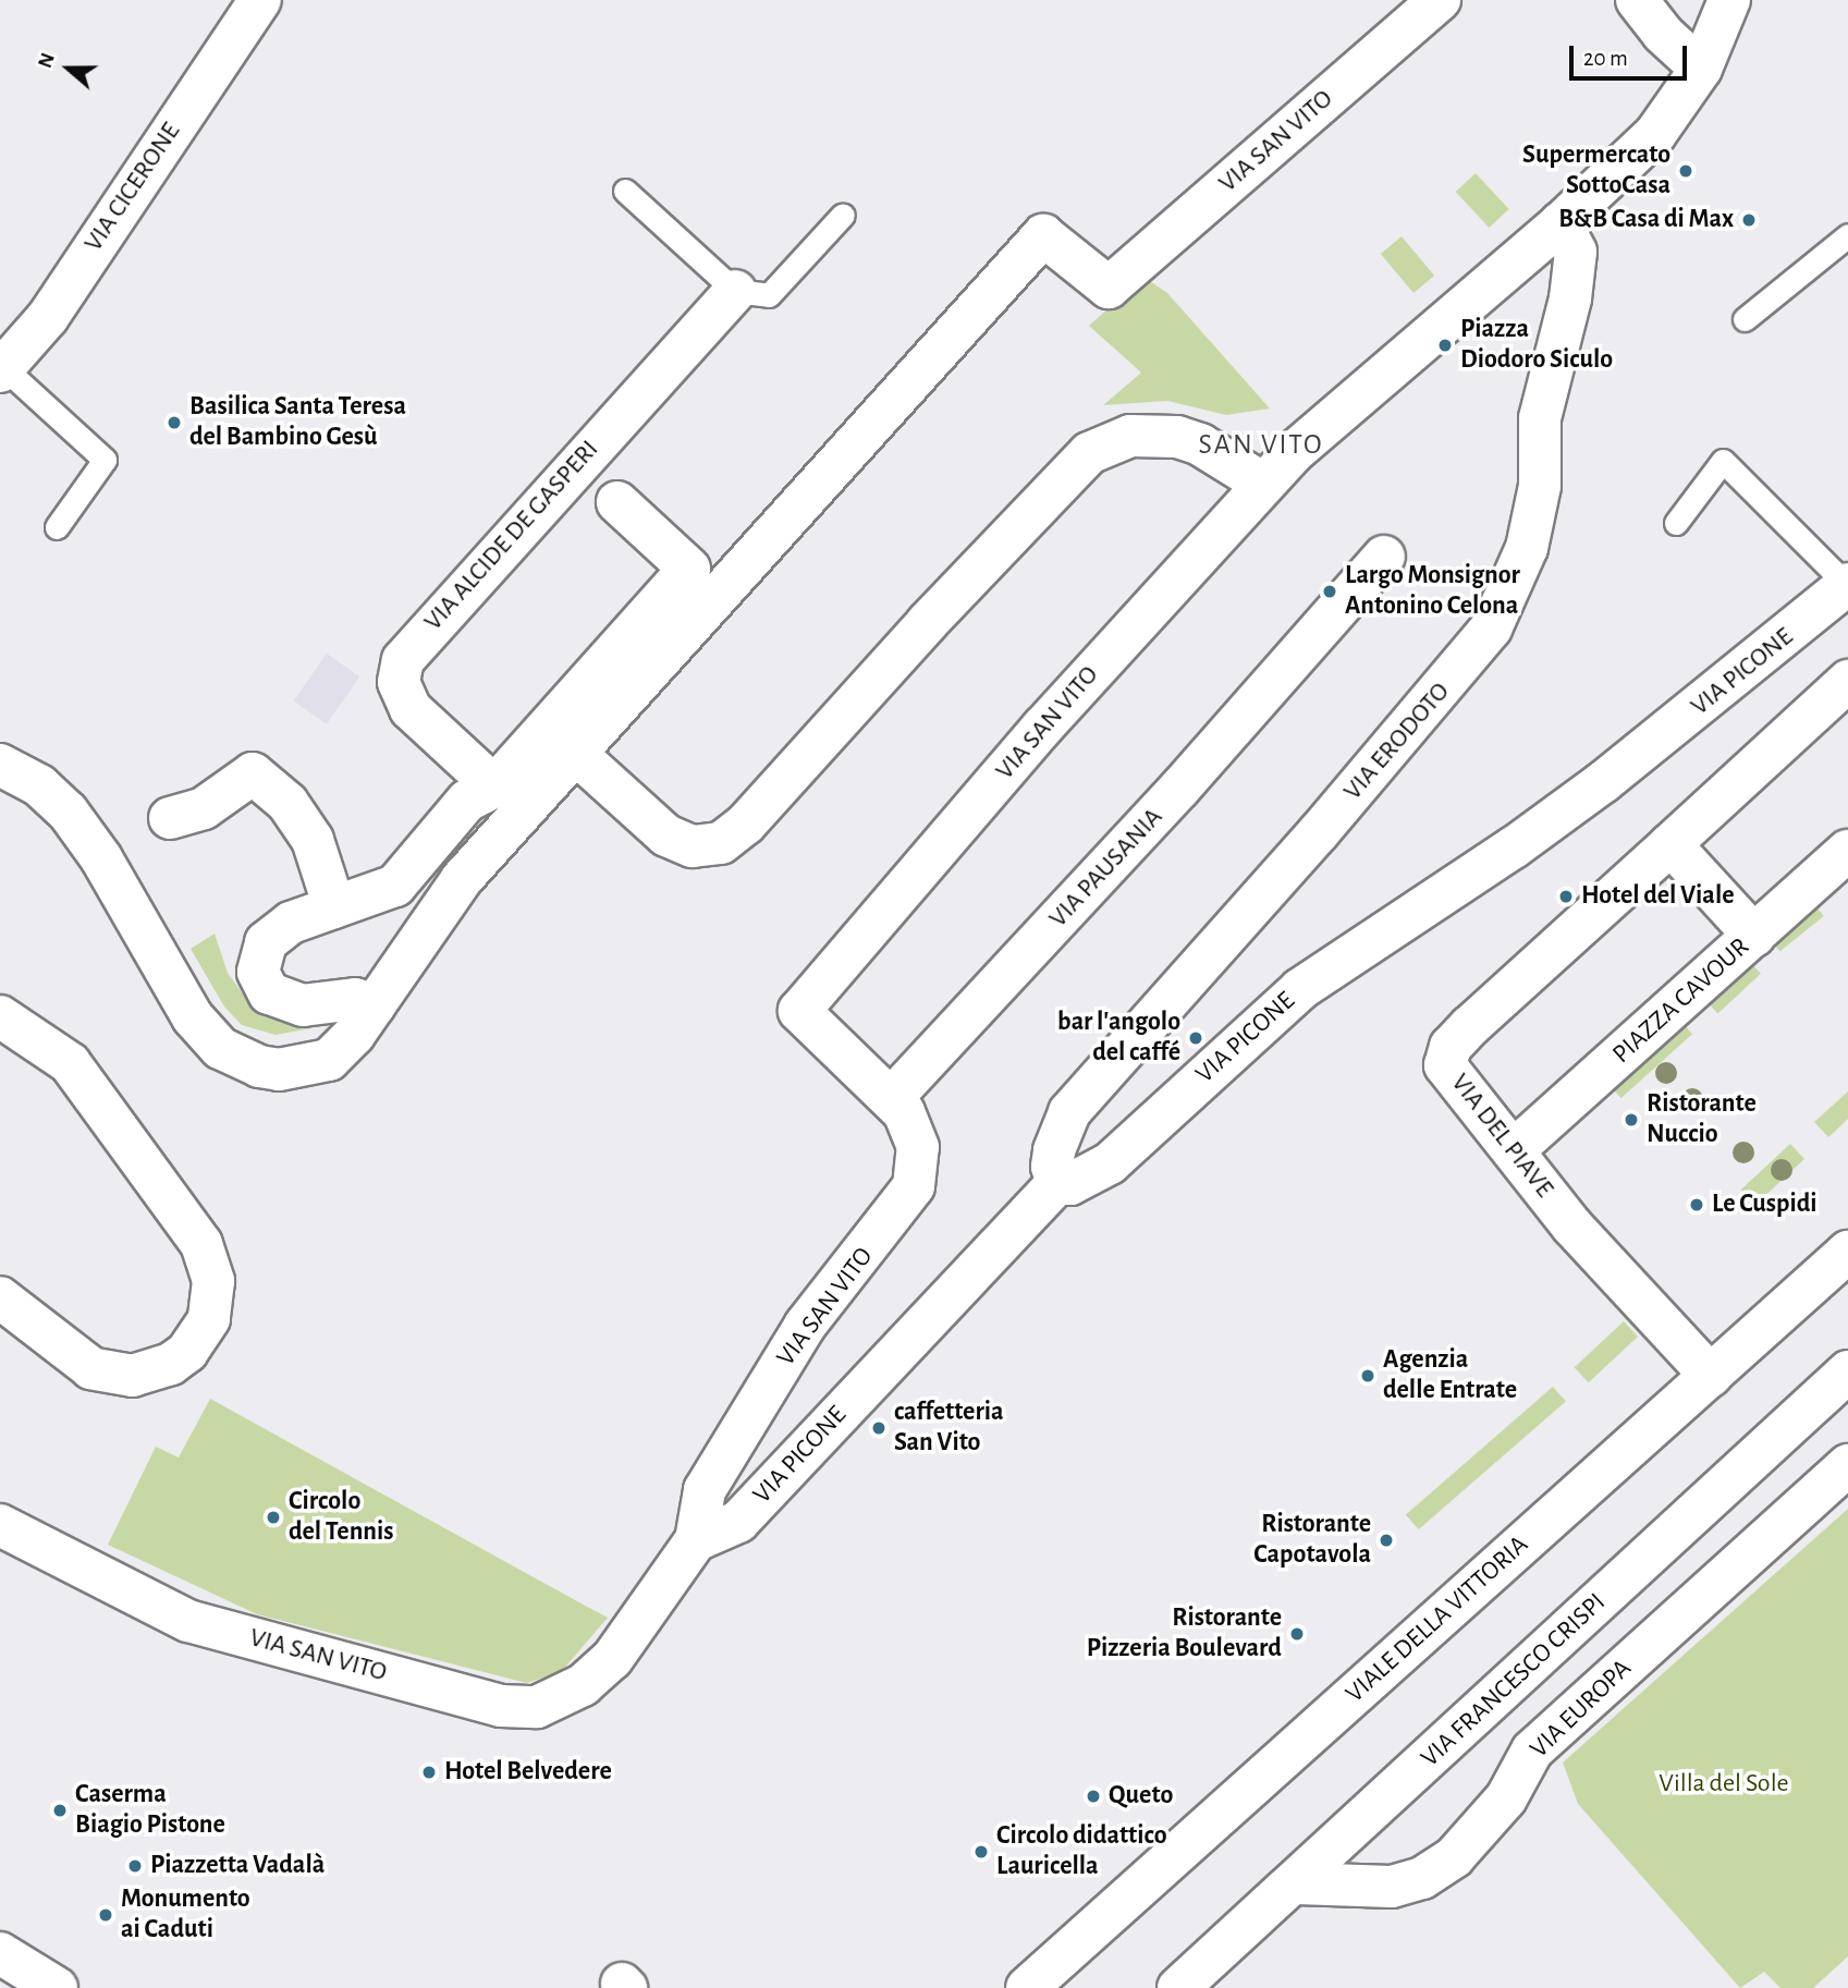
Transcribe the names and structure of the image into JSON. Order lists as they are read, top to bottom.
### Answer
{
  "streets": {
    "street": [
      "VIA SAN VITO",
      "VIA CICERONE",
      "VIA ALCIDE DE GASPERI",
      "VIA PICONE",
      "VIA ERODOTO",
      "VIA PAUSANIA",
      "PIAZZA CAVOUR",
      "VIA DEL PIAVE",
      "VIALE DELLA VITTORIA",
      "VIA FRANCESCO CRISPI",
      "VIA EUROPA"
    ]
  },
  "crossings": [
    ["VIA SAN VITO", "VIA PICONE"],
    ["VIA SAN VITO", "VIA ERODOTO"],
    ["VIA SAN VITO", "VIA PAUSANIA"],
    ["VIA PICONE", "VIA ERODOTO"],
    ["PIAZZA CAVOUR", "VIA DEL PIAVE"],
    ["VIA DEL PIAVE", "VIALE DELLA VITTORIA"],
    ["VIA FRANCESCO CRISPI", "VIA EUROPA"]
  ],
  "districts": ["SAN VITO"],
  "parks": ["Villa del Sole"],
  "places": [
    "Supermercato SottoCasa",
    "B&B Casa di Max",
    "Piazza Diodoro Siculo",
    "Basilica Santa Teresa del Bambino Gesù",
    "Largo Monsignor Antonino Celona",
    "Hotel del Viale",
    "bar l'angolo del caffé",
    "Ristorante Nuccio",
    "Le Cuspidi",
    "Agenzia delle Entrate",
    "caffetteria San Vito",
    "Circolo del Tennis",
    "Ristorante Capotavola",
    "Ristorante Pizzeria Boulevard",
    "Hotel Belvedere",
    "Queto",
    "Caserma Biagio Pistone",
    "Circolo didattico Lauricella",
    "Piazzetta Vadalà",
    "Monumento ai Caduti"
  ],
  "scale_bar": "20 m",
  "north": "left"
}
